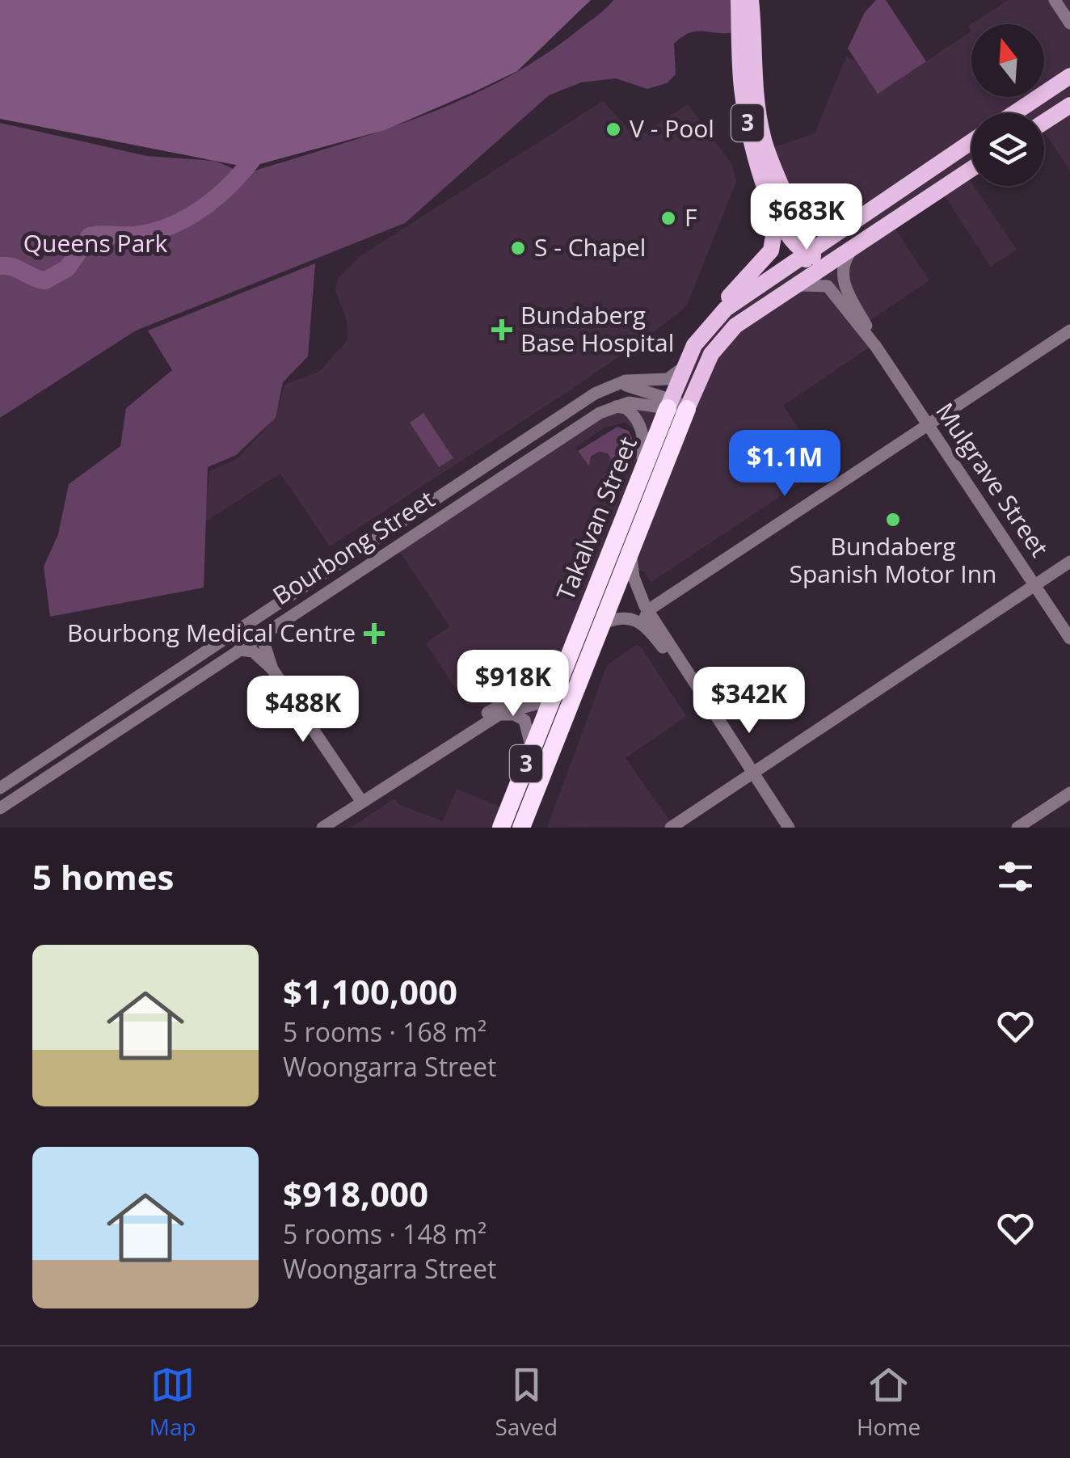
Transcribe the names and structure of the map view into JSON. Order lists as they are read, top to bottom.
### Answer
{
  "streets": {
    "highway": ["3", "Takalvan Street"],
    "street": ["Mulgrave Street", "Bourbong Street"]
  },
  "crossings": [
    ["3", "Mulgrave Street"],
    ["3", "Takalvan Street"]
  ],
  "parks": ["Queens Park"],
  "places": {
    "other": [
      "V - Pool",
      "F",
      "S - Chapel",
      "Bundaberg Spanish Motor Inn"
    ],
    "health": ["Bundaberg Base Hospital", "Bourbong Medical Centre"]
  },
  "north": "top",
  "page": {
    "price": [
      "$683K",
      "$1.1M",
      "$918K",
      "$342K",
      "$488K"
    ],
    "heading": "5 homes",
    "list": [
      {
        "name": "$1,100,000",
        "note": "5 rooms · 168 m² · Woongarra Street"
      },
      {
        "name": "$918,000",
        "note": "5 rooms · 148 m² · Woongarra Street"
      }
    ],
    "tabs": ["Map", "Saved", "Home"]
  }
}
